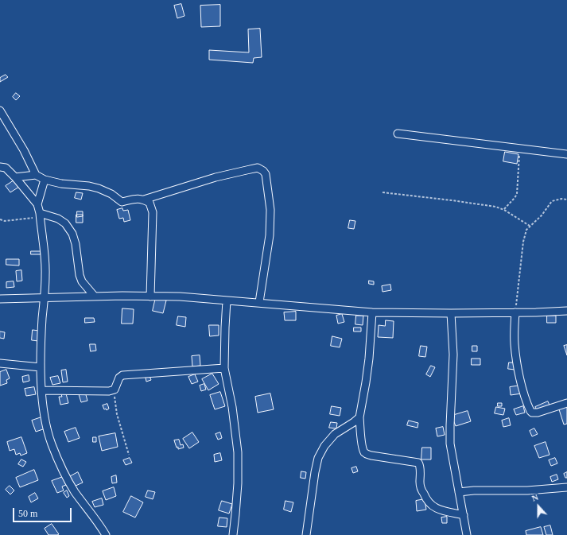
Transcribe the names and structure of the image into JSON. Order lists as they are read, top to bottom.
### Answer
{
  "scale_bar": "50 m",
  "north": "top"
}
